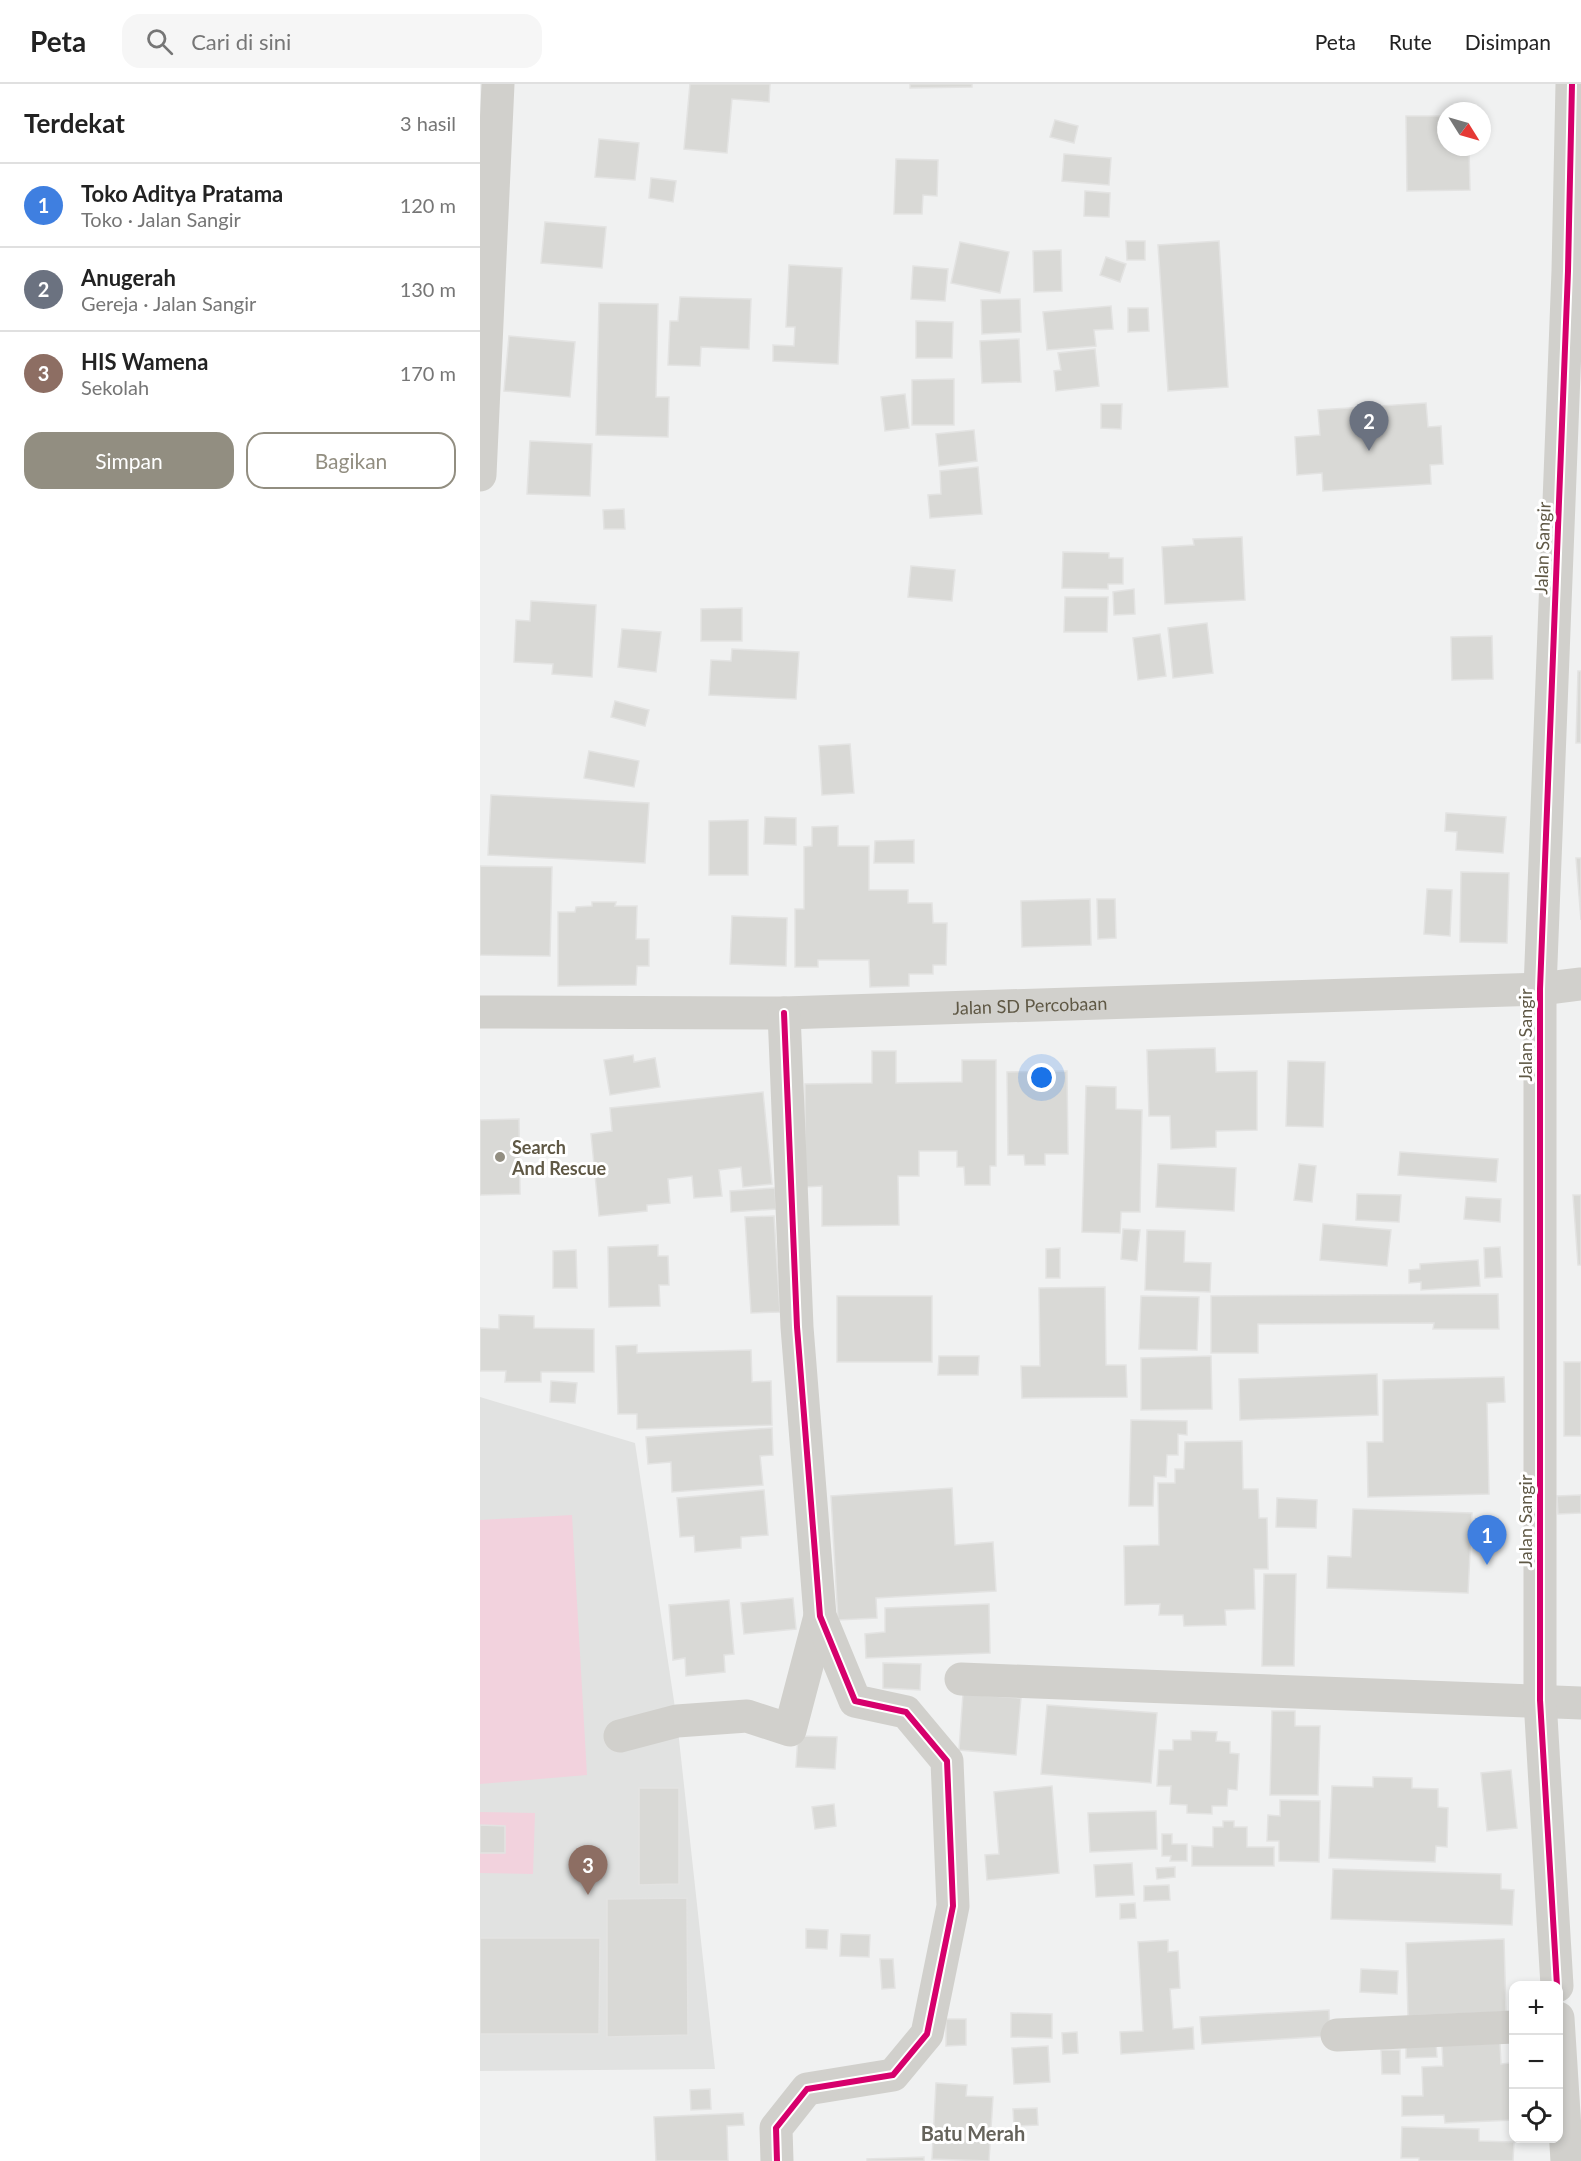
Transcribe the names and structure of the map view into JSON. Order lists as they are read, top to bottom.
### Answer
{
  "streets": {
    "street": ["Jalan Sangir", "Jalan SD Percobaan"]
  },
  "crossings": [
    ["Jalan Sangir", "Jalan SD Percobaan"]
  ],
  "districts": ["Batu Merah"],
  "places": ["Search And Rescue"],
  "north": "bottom right",
  "page": {
    "header": "Peta",
    "search": "Cari di sini",
    "nav": ["Peta", "Rute", "Disimpan"],
    "heading": ["Terdekat", "3 hasil"],
    "list": [
      {
        "mark": "1",
        "name": "Toko Aditya Pratama",
        "note": "Toko · Jalan Sangir",
        "value": "120 m"
      },
      {
        "mark": "2",
        "name": "Anugerah",
        "note": "Gereja · Jalan Sangir",
        "value": "130 m"
      },
      {
        "mark": "3",
        "name": "HIS Wamena",
        "note": "Sekolah",
        "value": "170 m"
      }
    ],
    "pins": ["2", "1", "3"],
    "buttons": ["Simpan", "Bagikan"],
    "map_buttons": ["+", "−"]
  }
}
